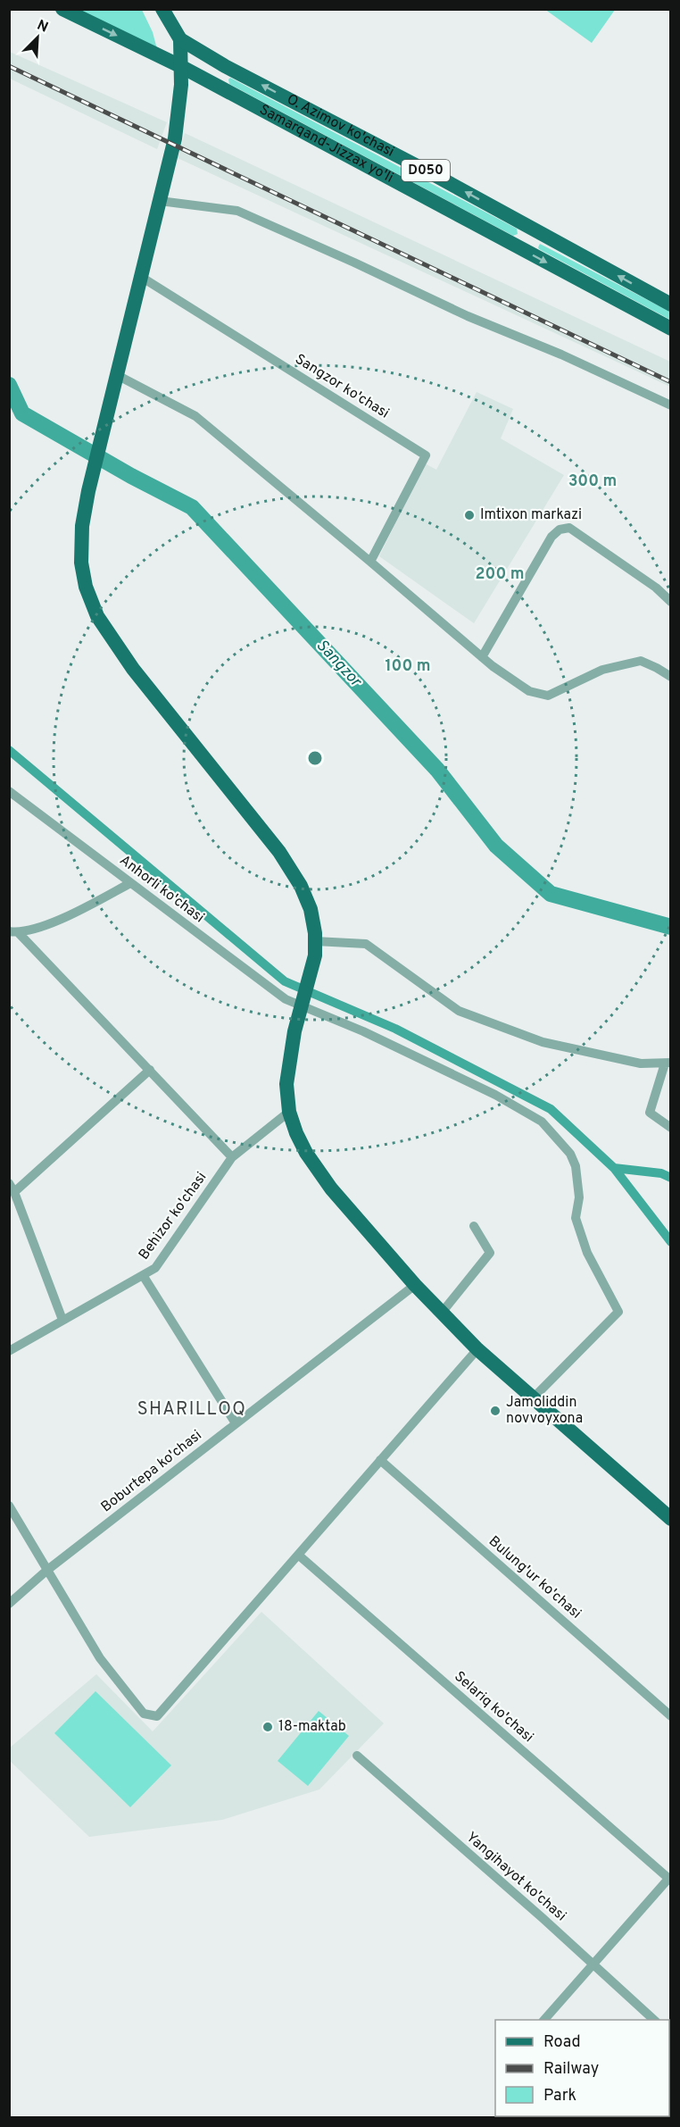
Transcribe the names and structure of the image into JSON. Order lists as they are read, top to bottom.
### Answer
{
  "streets": {
    "main road": ["O. Azimov ko'chasi", "Samarqand-Jizzax yo'li", "D050"],
    "street": [
      "Sangzor ko'chasi",
      "Anhorli ko'chasi",
      "Behizor ko'chasi",
      "Boburtepa ko'chasi",
      "Bulung'ur ko'chasi",
      "Selariq ko'chasi",
      "Yangihayot ko'chasi"
    ]
  },
  "crossings": [
    ["O. Azimov ko'chasi", "D050"]
  ],
  "one_way": ["O. Azimov ko'chasi", "Samarqand-Jizzax yo'li"],
  "districts": ["SHARILLOQ"],
  "water": ["Sangzor"],
  "places": ["Imtixon markazi", "Jamoliddin novvoyxona", "18-maktab"],
  "legend": ["Road", "Railway", "Park"],
  "north": "top right",
  "rings": ["300 m", "200 m", "100 m"]
}
